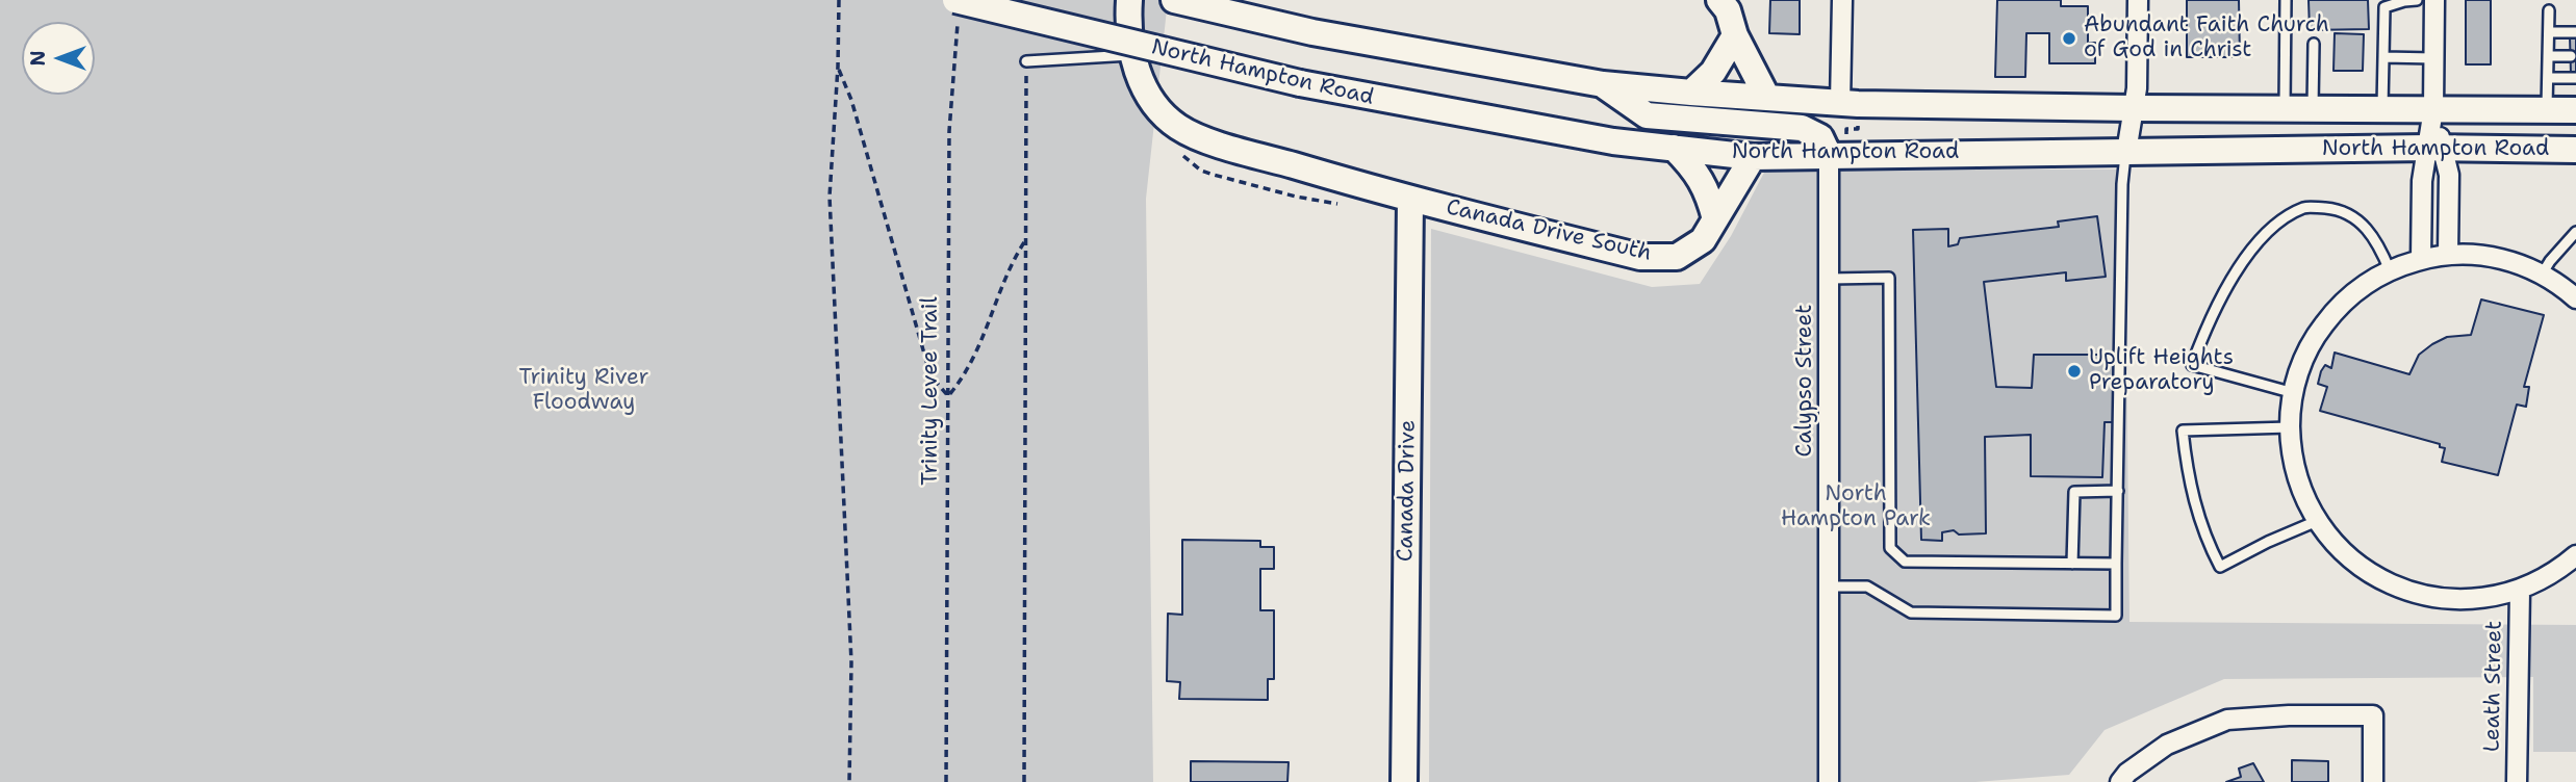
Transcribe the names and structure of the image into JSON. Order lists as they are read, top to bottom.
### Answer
{
  "streets": {
    "main road": ["North Hampton Road", "Canada Drive South", "Canada Drive"],
    "street": ["Calypso Street", "Leath Street"],
    "path": ["Trinity Levee Trail"]
  },
  "crossings": [
    ["North Hampton Road", "Canada Drive South"],
    ["North Hampton Road", "Calypso Street"],
    ["North Hampton Road", "Trinity Levee Trail"],
    ["Canada Drive South", "Canada Drive"]
  ],
  "parks": ["Trinity River Floodway", "North Hampton Park"],
  "places": ["Abundant Faith Church of God in Christ", "Uplift Heights Preparatory"],
  "north": "left"
}
